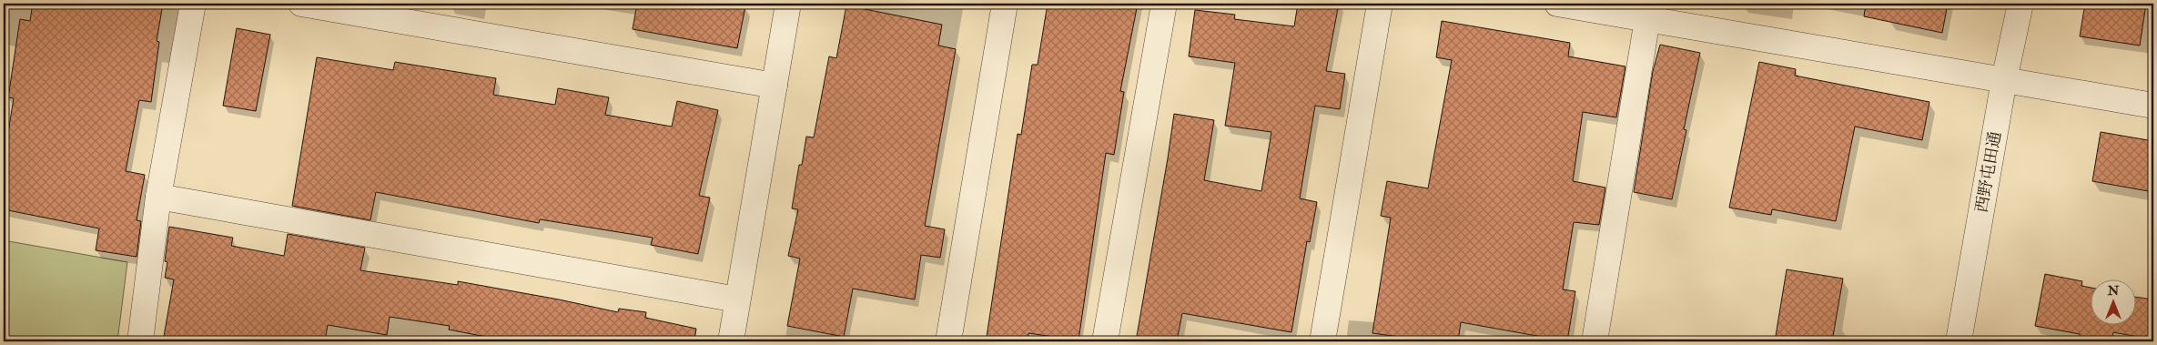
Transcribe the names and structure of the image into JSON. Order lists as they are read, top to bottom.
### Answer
{
  "streets": {
    "street": ["西野屯田通"]
  },
  "north": "top"
}
